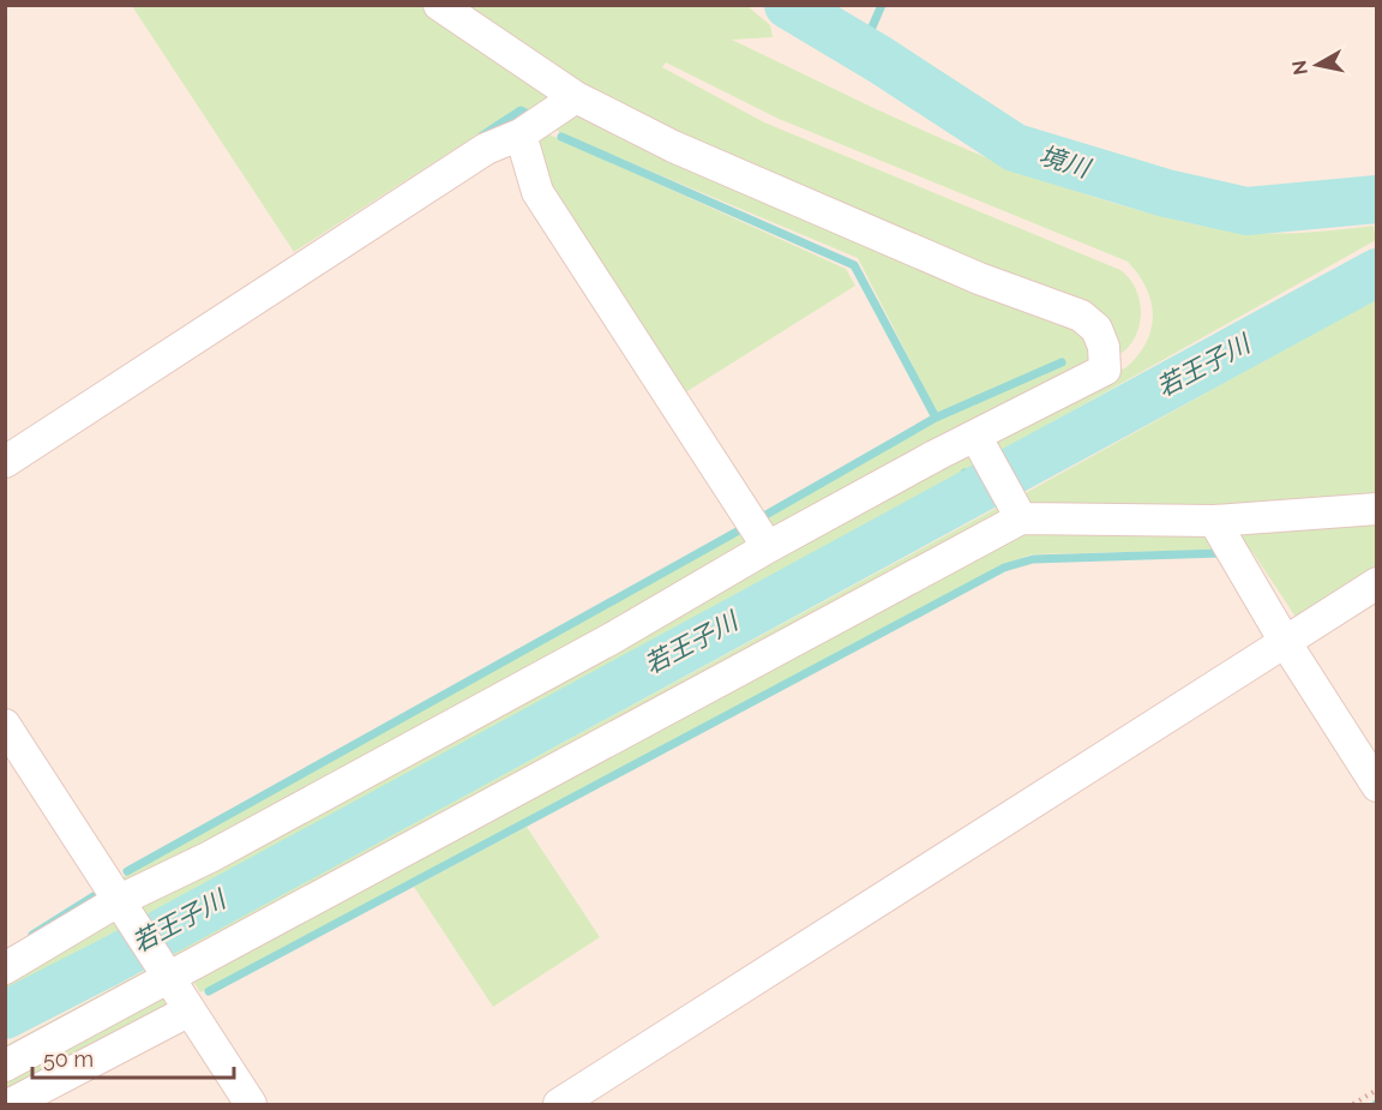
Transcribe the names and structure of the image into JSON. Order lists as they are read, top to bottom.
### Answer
{
  "water": ["境川", "若王子川"],
  "scale_bar": "50 m",
  "north": "left"
}
